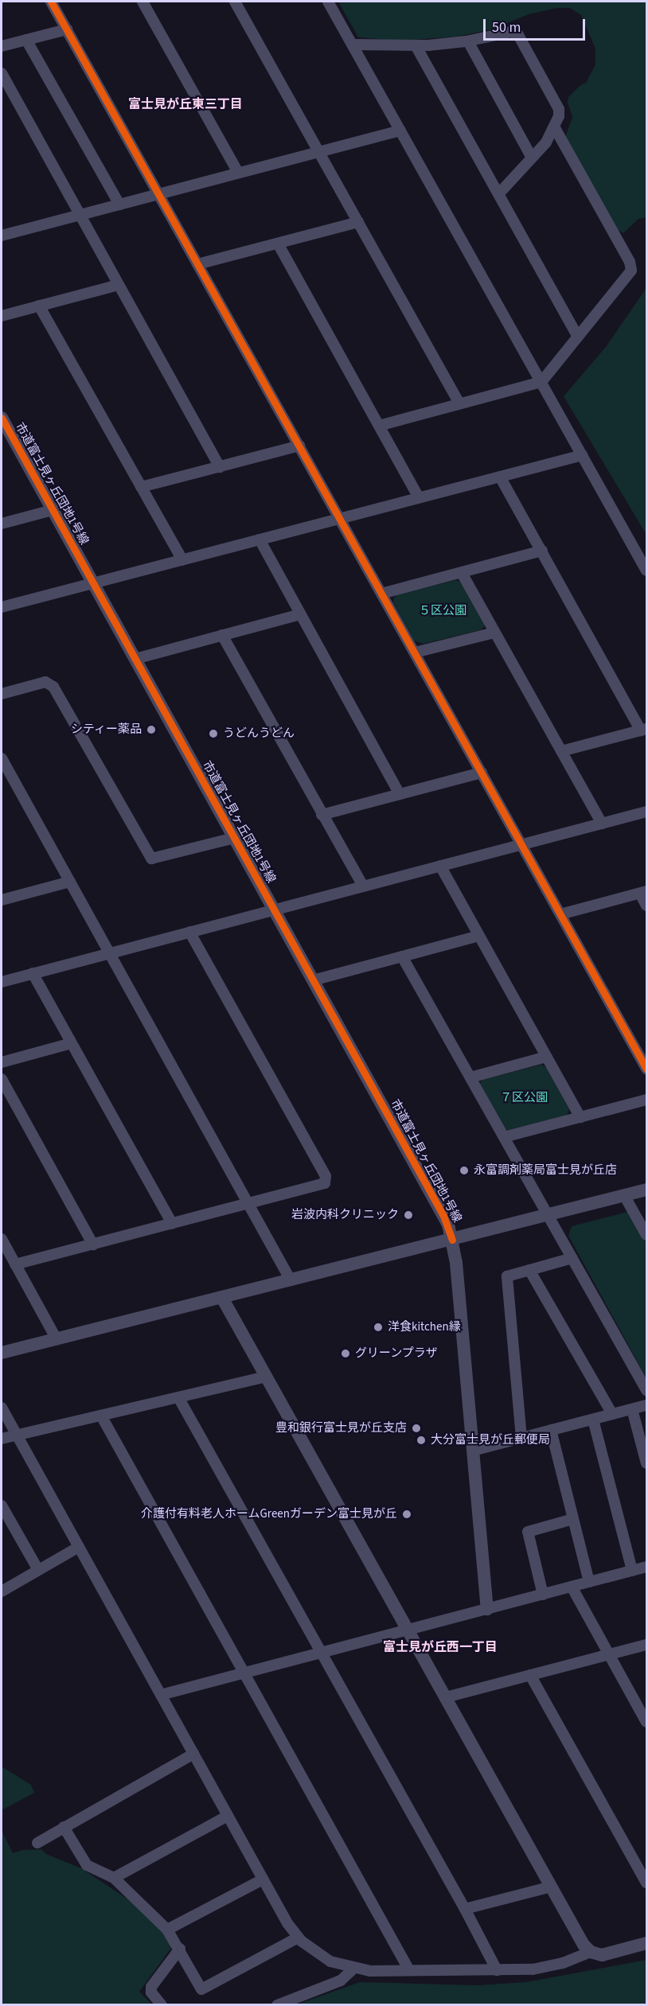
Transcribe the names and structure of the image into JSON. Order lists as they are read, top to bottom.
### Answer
{
  "streets": {
    "street": ["市道富士見ヶ丘団地1号線"]
  },
  "districts": ["富士見が丘東三丁目", "富士見が丘西一丁目"],
  "parks": ["５区公園", "７区公園"],
  "places": [
    "シティー薬品",
    "うどんうどん",
    "永富調剤薬局富士見が丘店",
    "岩波内科クリニック",
    "洋食kitchen縁",
    "グリーンプラザ",
    "豊和銀行富士見が丘支店",
    "大分富士見が丘郵便局",
    "介護付有料老人ホームGreenガーデン富士見が丘"
  ],
  "scale_bar": "50 m"
}
